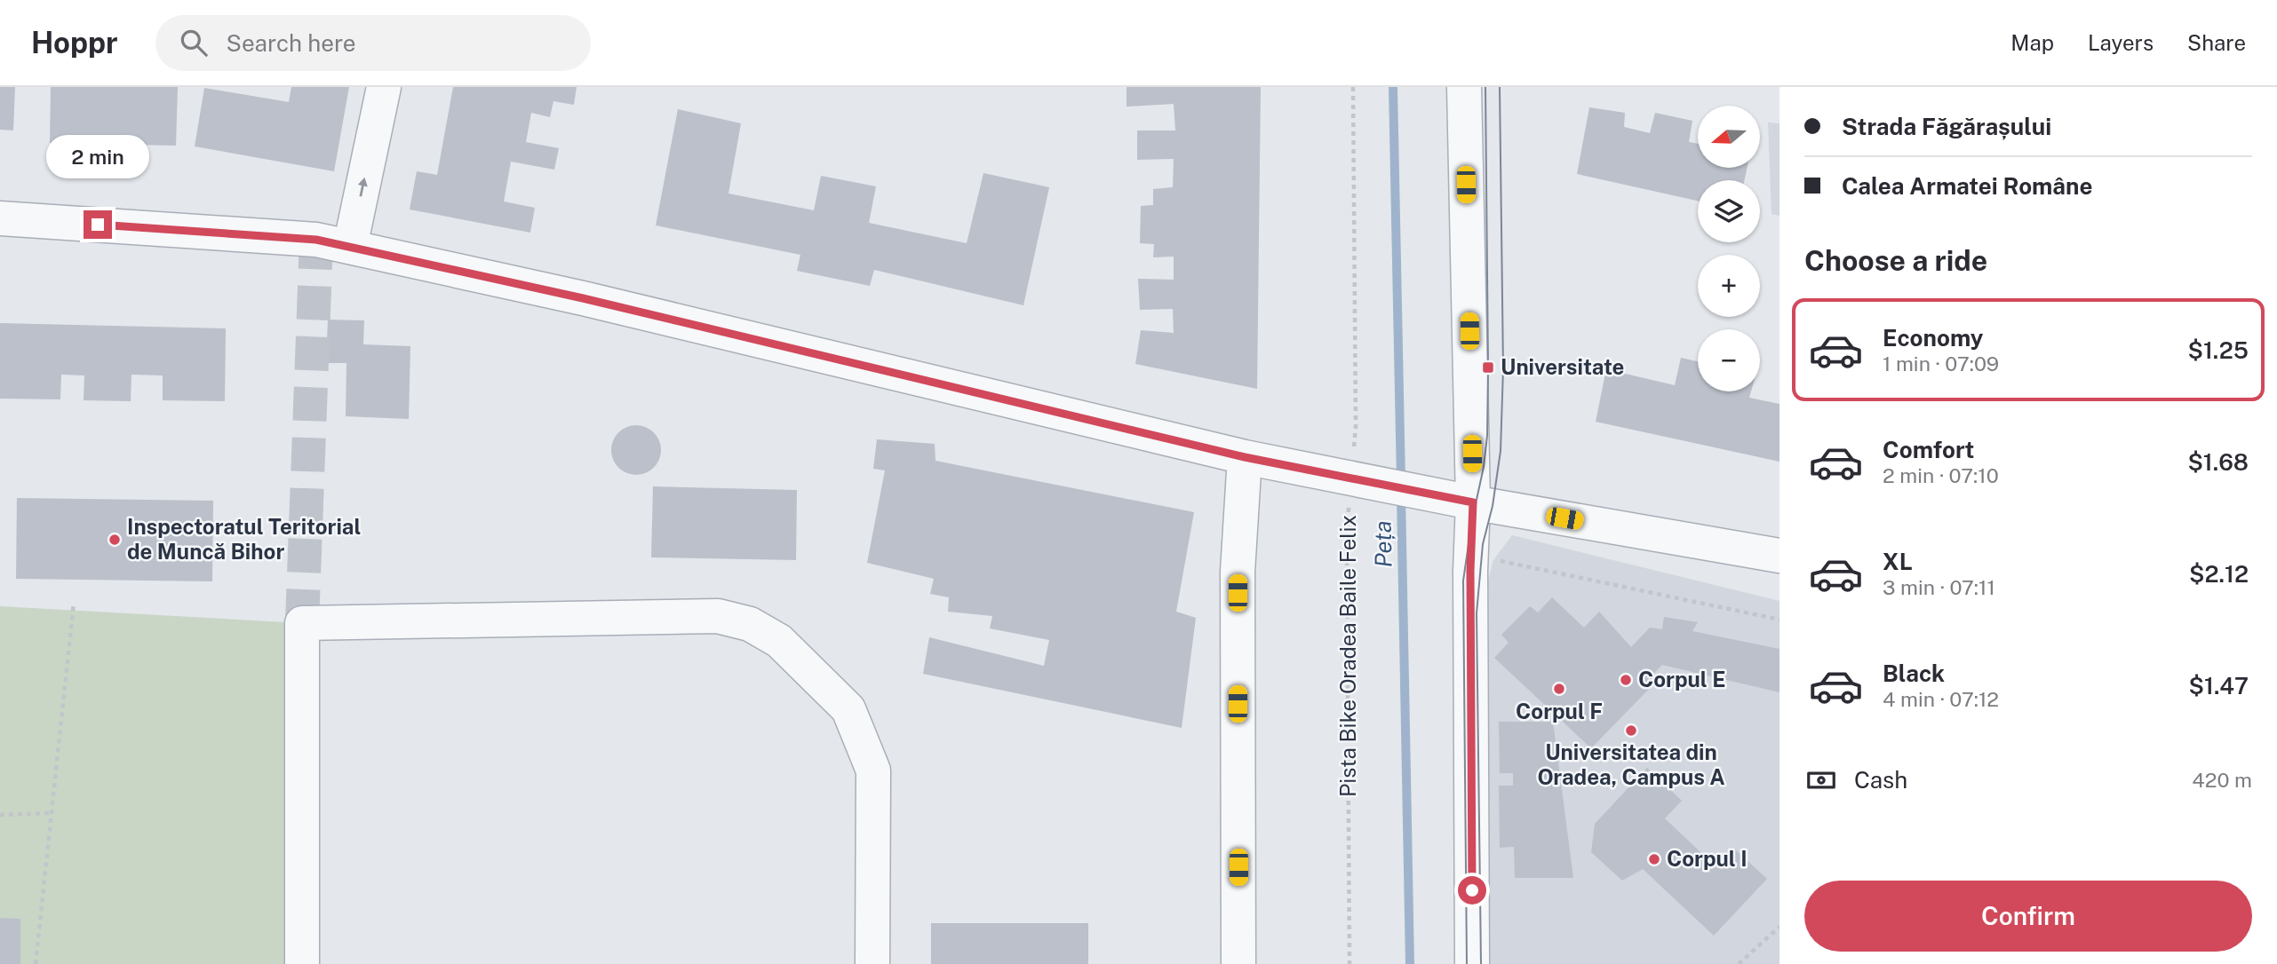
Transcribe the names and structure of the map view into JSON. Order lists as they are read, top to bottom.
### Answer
{
  "streets": {
    "path": ["Pista Bike Oradea Baile Felix"]
  },
  "water": ["Peța"],
  "places": {
    "transit": ["Universitate"],
    "other": [
      "Inspectoratul Teritorial de Muncă Bihor",
      "Corpul E",
      "Corpul F",
      "Universitatea din Oradea, Campus A",
      "Corpul I"
    ]
  },
  "north": "left",
  "page": {
    "header": "Hoppr",
    "search": "Search here",
    "nav": ["Map", "Layers", "Share"],
    "banner": ["Strada Făgărașului", "Calea Armatei Române"],
    "map_buttons": ["+", "−"],
    "bubble": "2 min",
    "heading": "Choose a ride",
    "list": [
      {
        "name": "Economy",
        "note": "1 min · 07:09",
        "value": "$1.25"
      },
      {
        "name": "Comfort",
        "note": "2 min · 07:10",
        "value": "$1.68"
      },
      {
        "name": "XL",
        "note": "3 min · 07:11",
        "value": "$2.12"
      },
      {
        "name": "Black",
        "note": "4 min · 07:12",
        "value": "$1.47"
      }
    ],
    "pay": ["Cash", "420 m"],
    "buttons": "Confirm"
  }
}
